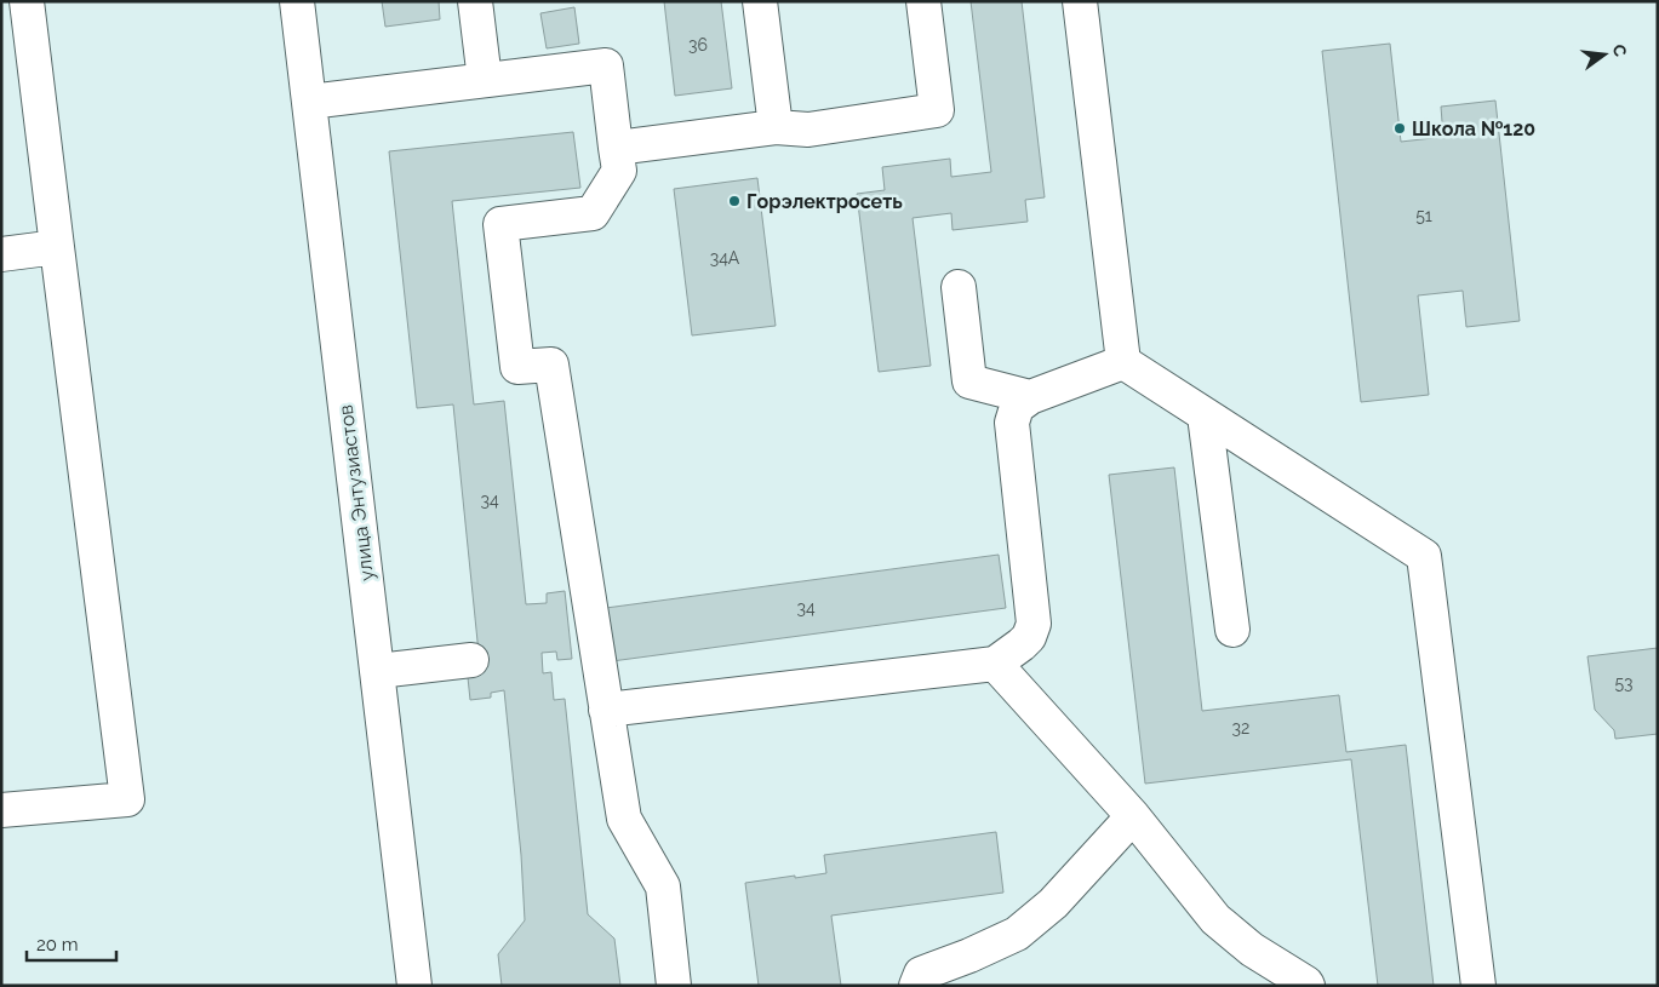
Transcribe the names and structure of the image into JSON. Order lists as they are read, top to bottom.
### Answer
{
  "streets": {
    "street": ["улица Энтузиастов"]
  },
  "places": ["Школа №120", "Горэлектросеть"],
  "house_numbers": [
    "36",
    "51",
    "34А",
    "34",
    "34",
    "53",
    "32"
  ],
  "scale_bar": "20 m",
  "north": "right"
}
